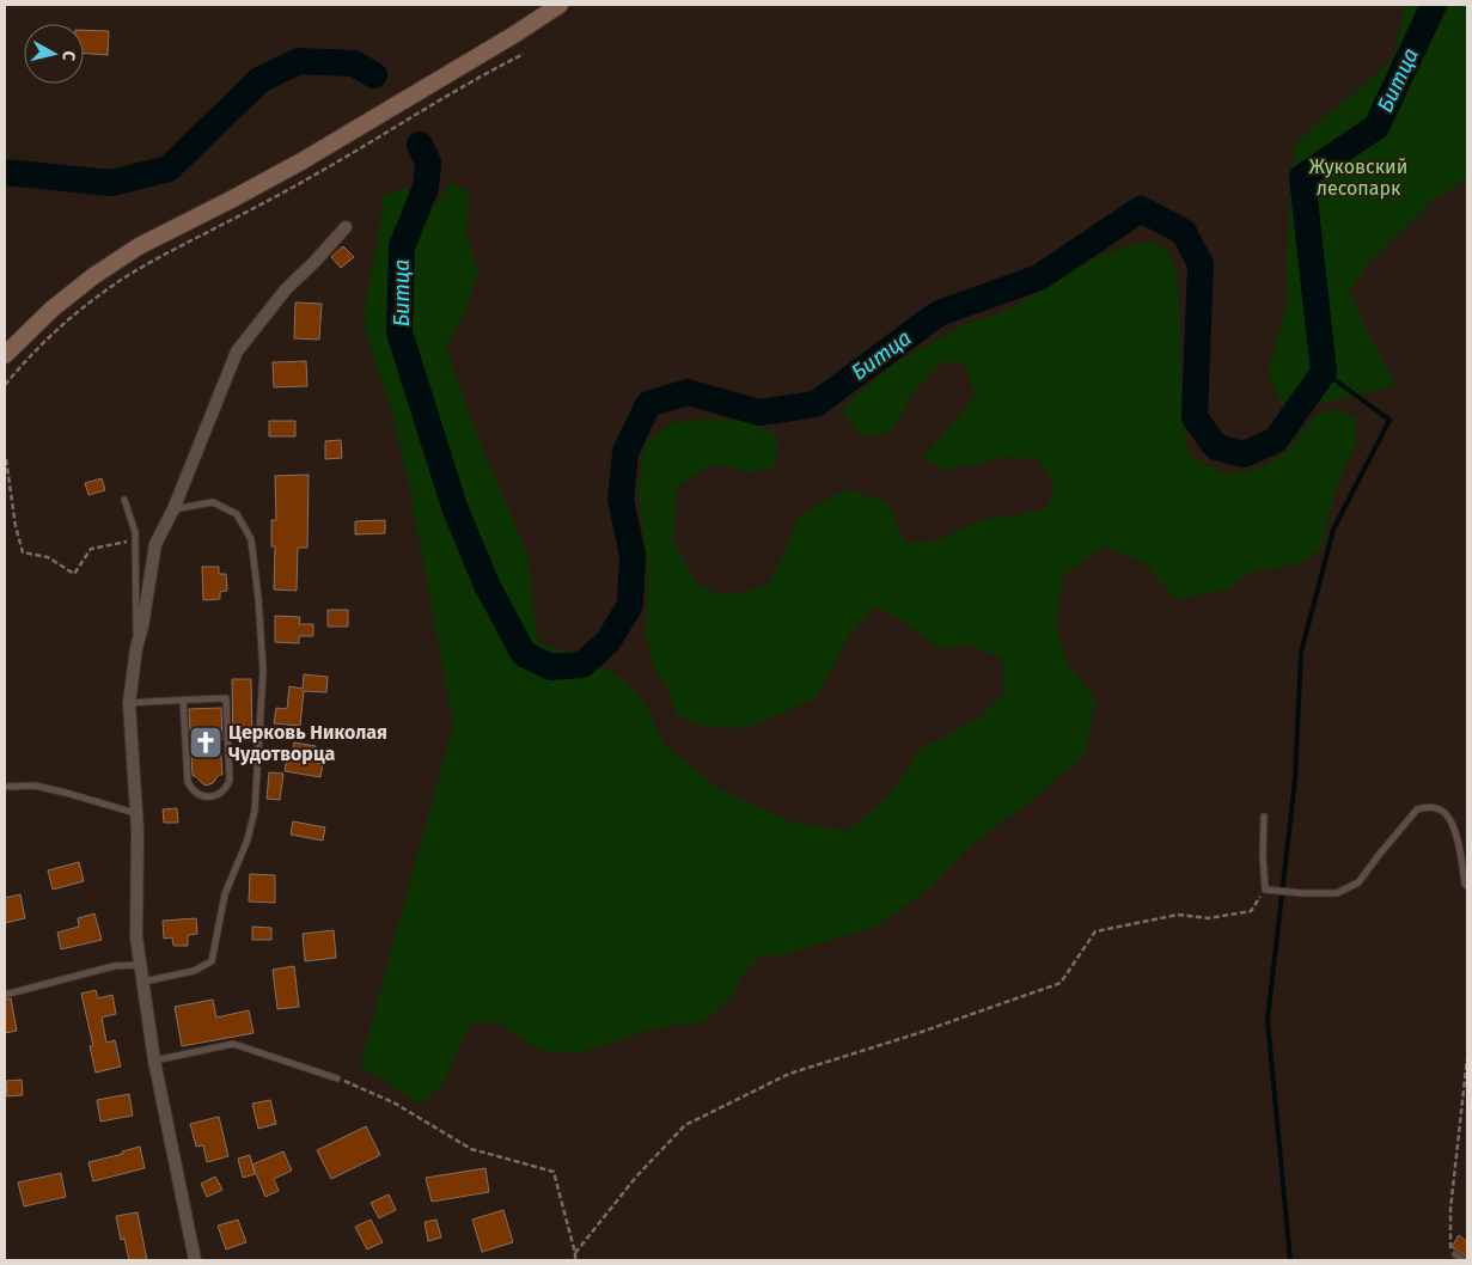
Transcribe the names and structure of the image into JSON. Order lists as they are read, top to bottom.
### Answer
{
  "water": ["Битца"],
  "parks": ["Жуковский лесопарк"],
  "places": {
    "church": ["Церковь Николая Чудотворца"]
  },
  "north": "right"
}
